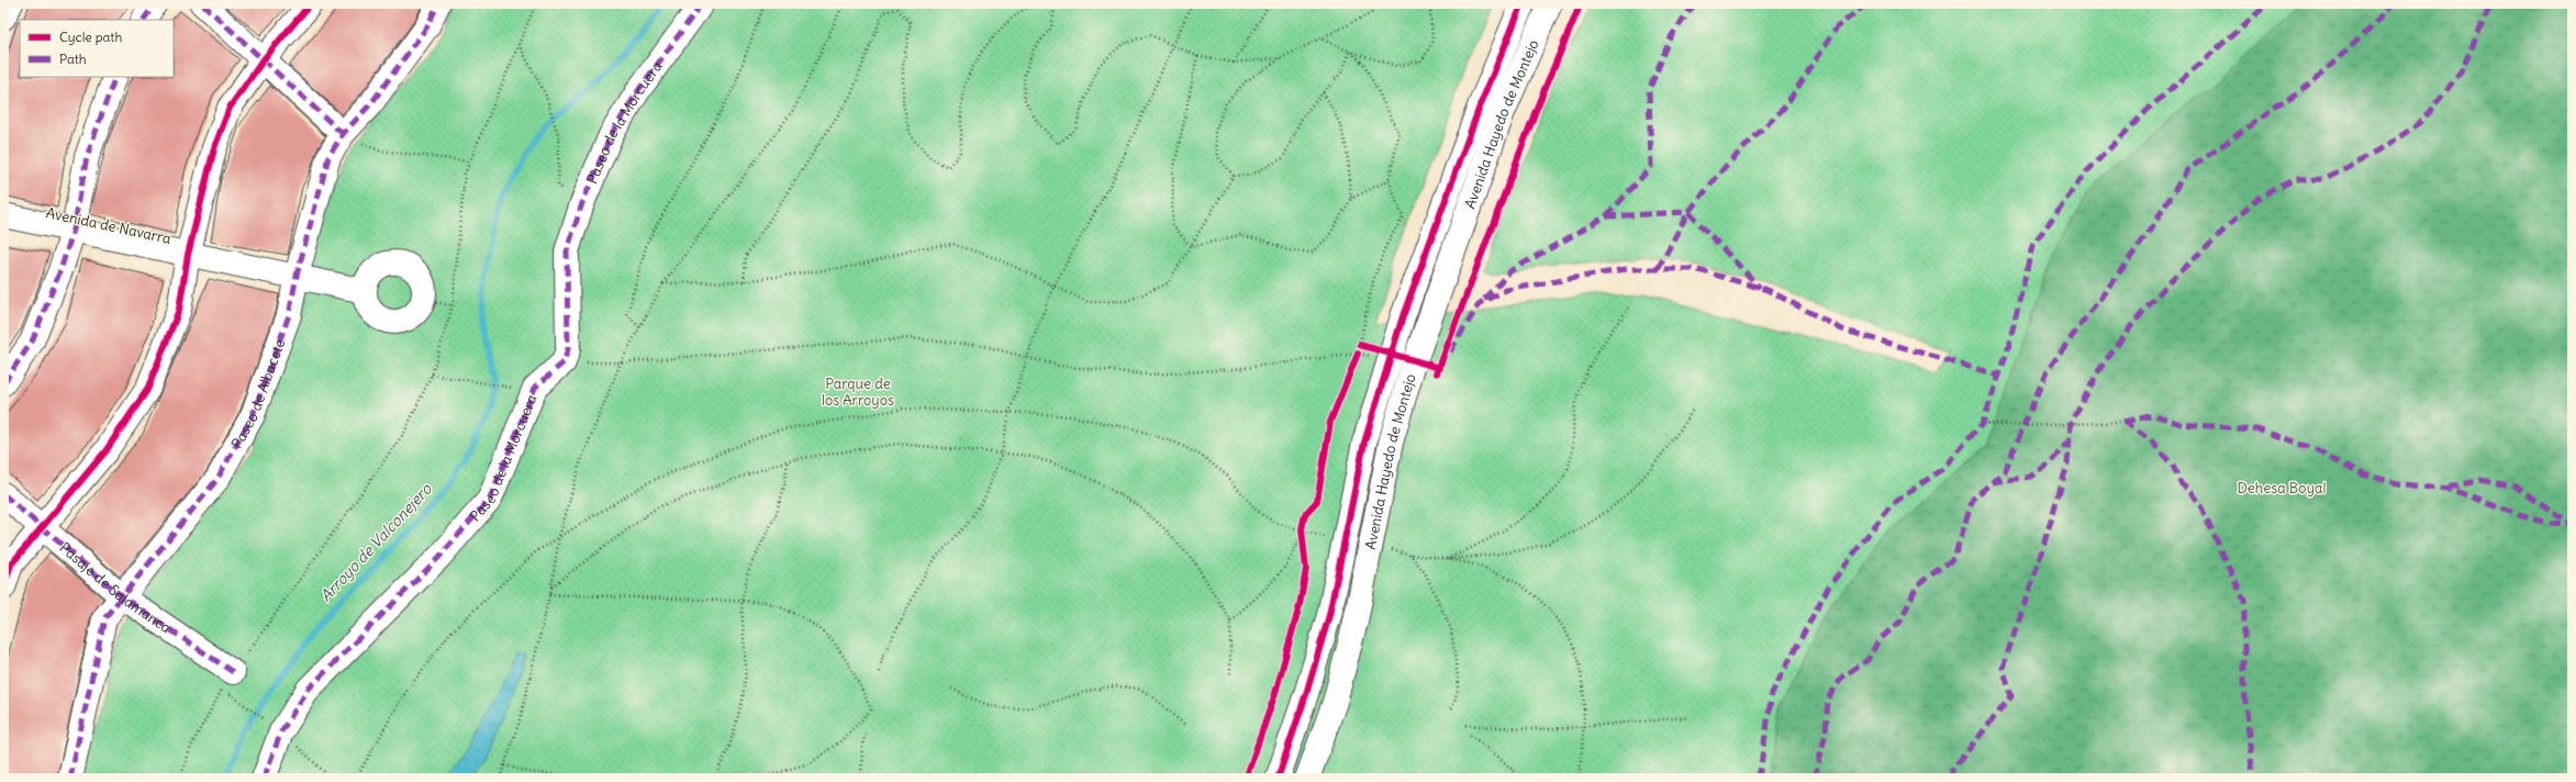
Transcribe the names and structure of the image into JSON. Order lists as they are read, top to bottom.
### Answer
{
  "streets": {
    "street": [
      "Paseo de la Morcuera",
      "Avenida Hayedo de Montejo",
      "Avenida de Navarra",
      "Paseo de Albacete",
      "Pasaje de Salamanca"
    ]
  },
  "crossings": [
    ["Avenida de Navarra", "Paseo de Albacete"],
    ["Paseo de Albacete", "Pasaje de Salamanca"]
  ],
  "water": ["Arroyo de Valconejero"],
  "parks": ["Parque de los Arroyos", "Dehesa Boyal"],
  "legend": ["Cycle path", "Path"]
}
